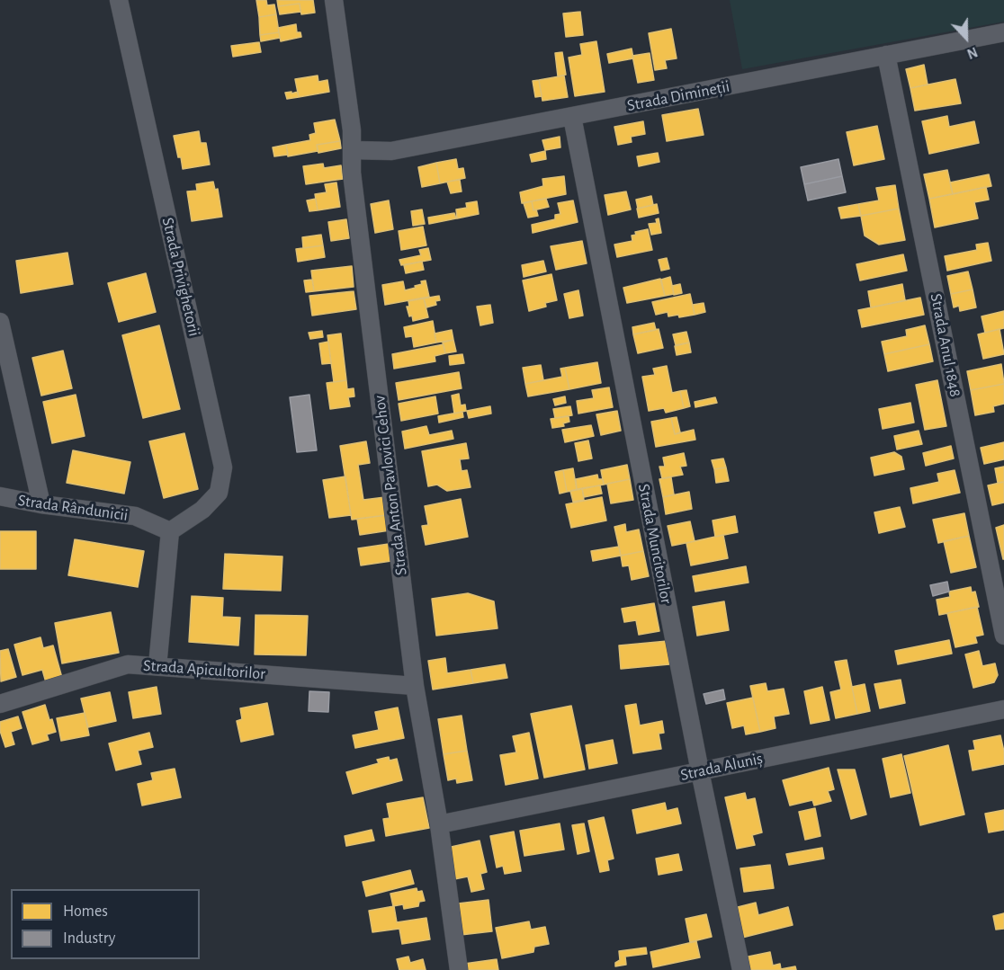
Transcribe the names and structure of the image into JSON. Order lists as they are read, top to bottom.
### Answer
{
  "streets": {
    "street": [
      "Strada Dimineții",
      "Strada Privighetorii",
      "Strada Anul 1848",
      "Strada Anton Pavlovici Cehov",
      "Strada Rândunicii",
      "Strada Muncitorilor",
      "Strada Apicultorilor",
      "Strada Aluniș"
    ]
  },
  "crossings": [
    ["Strada Dimineții", "Strada Anul 1848"],
    ["Strada Dimineții", "Strada Anton Pavlovici Cehov"],
    ["Strada Dimineții", "Strada Muncitorilor"],
    ["Strada Privighetorii", "Strada Rândunicii"],
    ["Strada Anton Pavlovici Cehov", "Strada Apicultorilor"],
    ["Strada Anton Pavlovici Cehov", "Strada Aluniș"],
    ["Strada Muncitorilor", "Strada Aluniș"]
  ],
  "legend": ["Homes", "Industry"],
  "north": "bottom"
}
